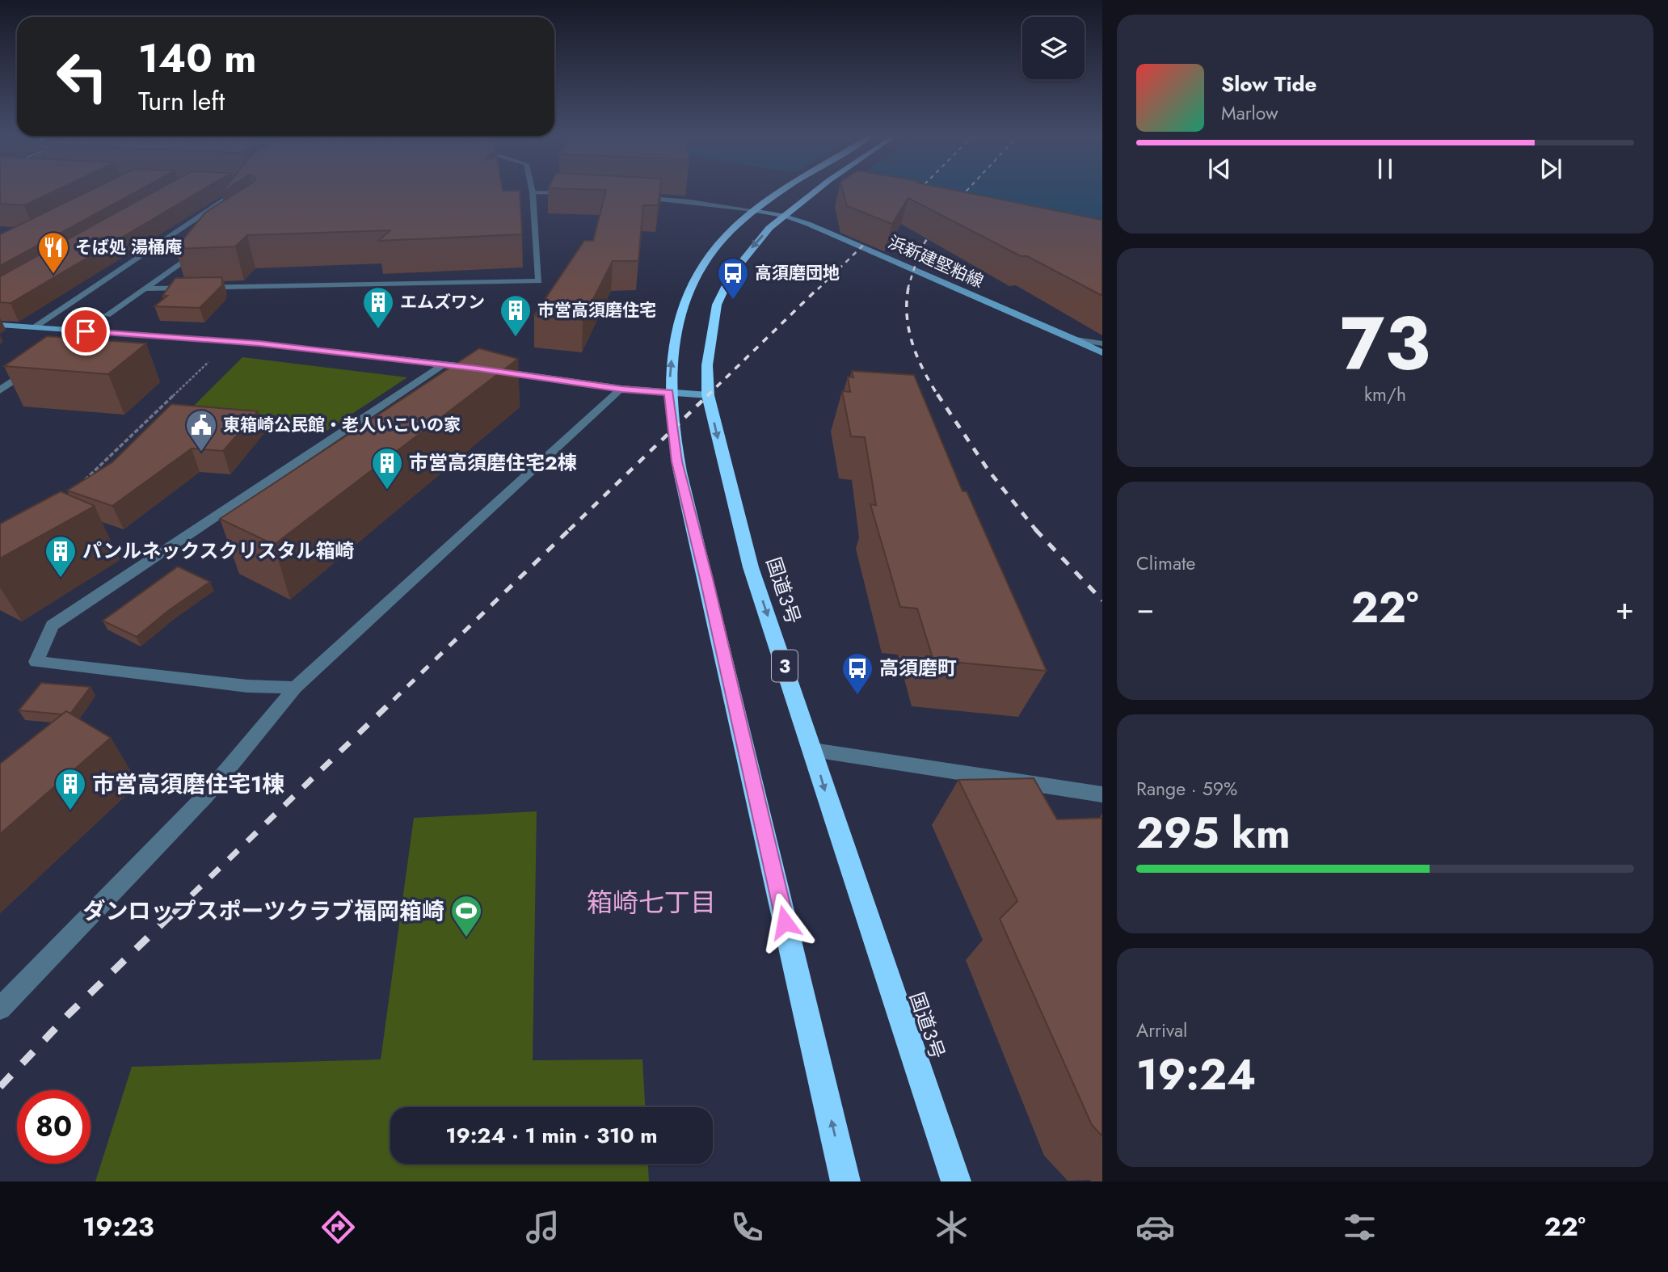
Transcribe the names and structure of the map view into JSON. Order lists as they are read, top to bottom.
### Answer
{
  "streets": {
    "highway": ["国道3号", "3"],
    "street": ["浜新建堅粕線"]
  },
  "crossings": [
    ["浜新建堅粕線", "国道3号"]
  ],
  "districts": ["箱崎七丁目"],
  "places": {
    "restaurant": ["そば処 湯桶庵"],
    "bus stop": ["高須磨団地", "高須磨町"],
    "building": [
      "エムズワン",
      "市営高須磨住宅",
      "市営高須磨住宅2棟",
      "パンルネックスクリスタル箱崎",
      "市営高須磨住宅1棟"
    ],
    "public building": ["東箱崎公民館・老人いこいの家"],
    "sports": ["ダンロップスポーツクラブ福岡箱崎"]
  },
  "page": {
    "turn": ["140 m", "Turn left"],
    "song": ["Slow Tide", "Marlow"],
    "tile": [
      ["73", "km/h"],
      "Climate",
      ["Range · 59%", "295 km"],
      ["Arrival", "19:24"]
    ],
    "heat": ["−", "22°", "+"],
    "limit": "80",
    "trip": "19:24 · 1 min · 310 m",
    "tabs": ["19:23", "22°"]
  }
}
